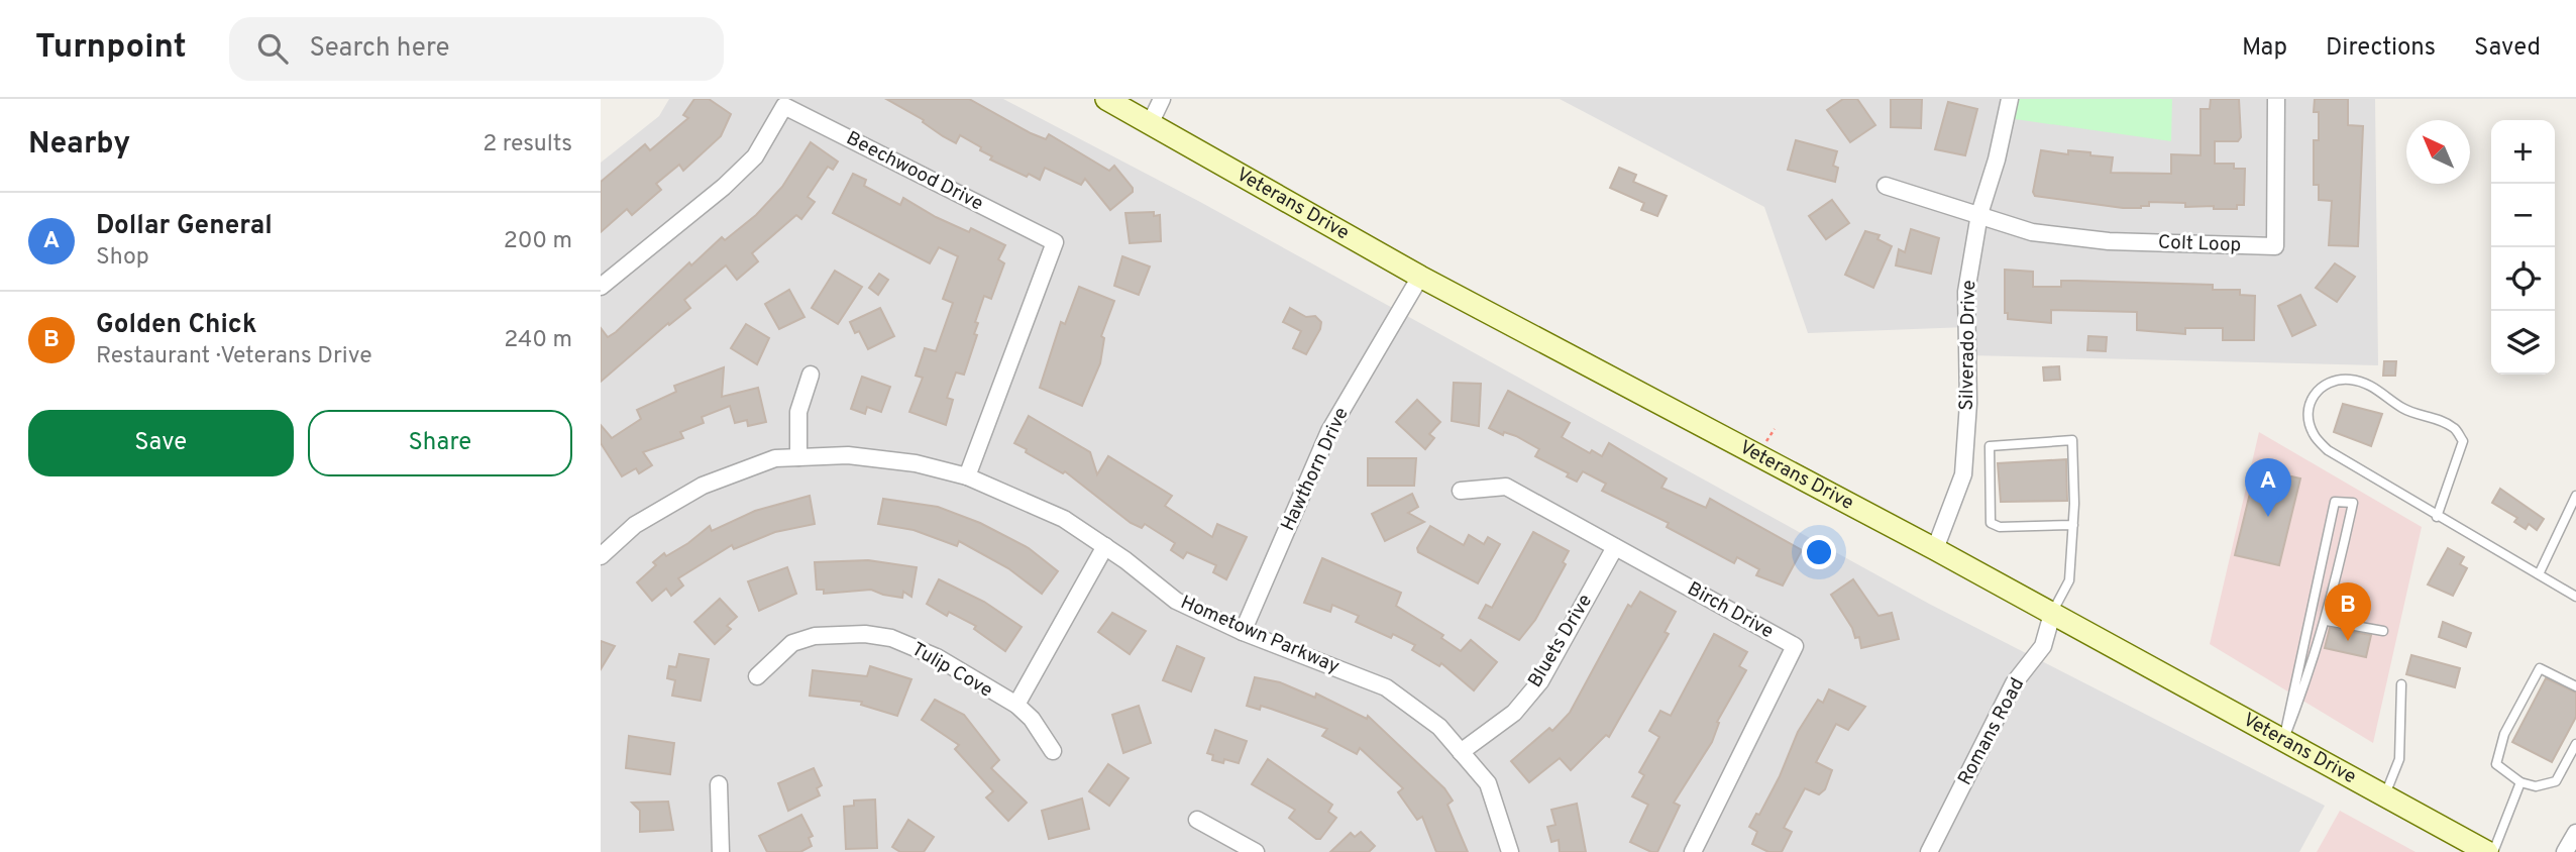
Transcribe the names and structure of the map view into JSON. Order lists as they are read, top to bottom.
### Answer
{
  "streets": {
    "main road": ["Veterans Drive"],
    "street": [
      "Beechwood Drive",
      "Colt Loop",
      "Silverado Drive",
      "Hawthorn Drive",
      "Birch Drive",
      "Hometown Parkway",
      "Bluets Drive",
      "Tulip Cove",
      "Romans Road"
    ]
  },
  "crossings": [
    ["Beechwood Drive", "Hometown Parkway"],
    ["Veterans Drive", "Silverado Drive"],
    ["Veterans Drive", "Hawthorn Drive"],
    ["Veterans Drive", "Romans Road"],
    ["Colt Loop", "Silverado Drive"],
    ["Hawthorn Drive", "Hometown Parkway"],
    ["Birch Drive", "Bluets Drive"],
    ["Hometown Parkway", "Bluets Drive"]
  ],
  "north": "top left",
  "page": {
    "header": "Turnpoint",
    "search": "Search here",
    "nav": ["Map", "Directions", "Saved"],
    "heading": ["Nearby", "2 results"],
    "map_buttons": ["+", "−"],
    "list": [
      {
        "mark": "A",
        "name": "Dollar General",
        "note": "Shop",
        "value": "200 m"
      },
      {
        "mark": "B",
        "name": "Golden Chick",
        "note": "Restaurant · Veterans Drive",
        "value": "240 m"
      }
    ],
    "buttons": ["Save", "Share"],
    "pins": ["A", "B"]
  }
}
